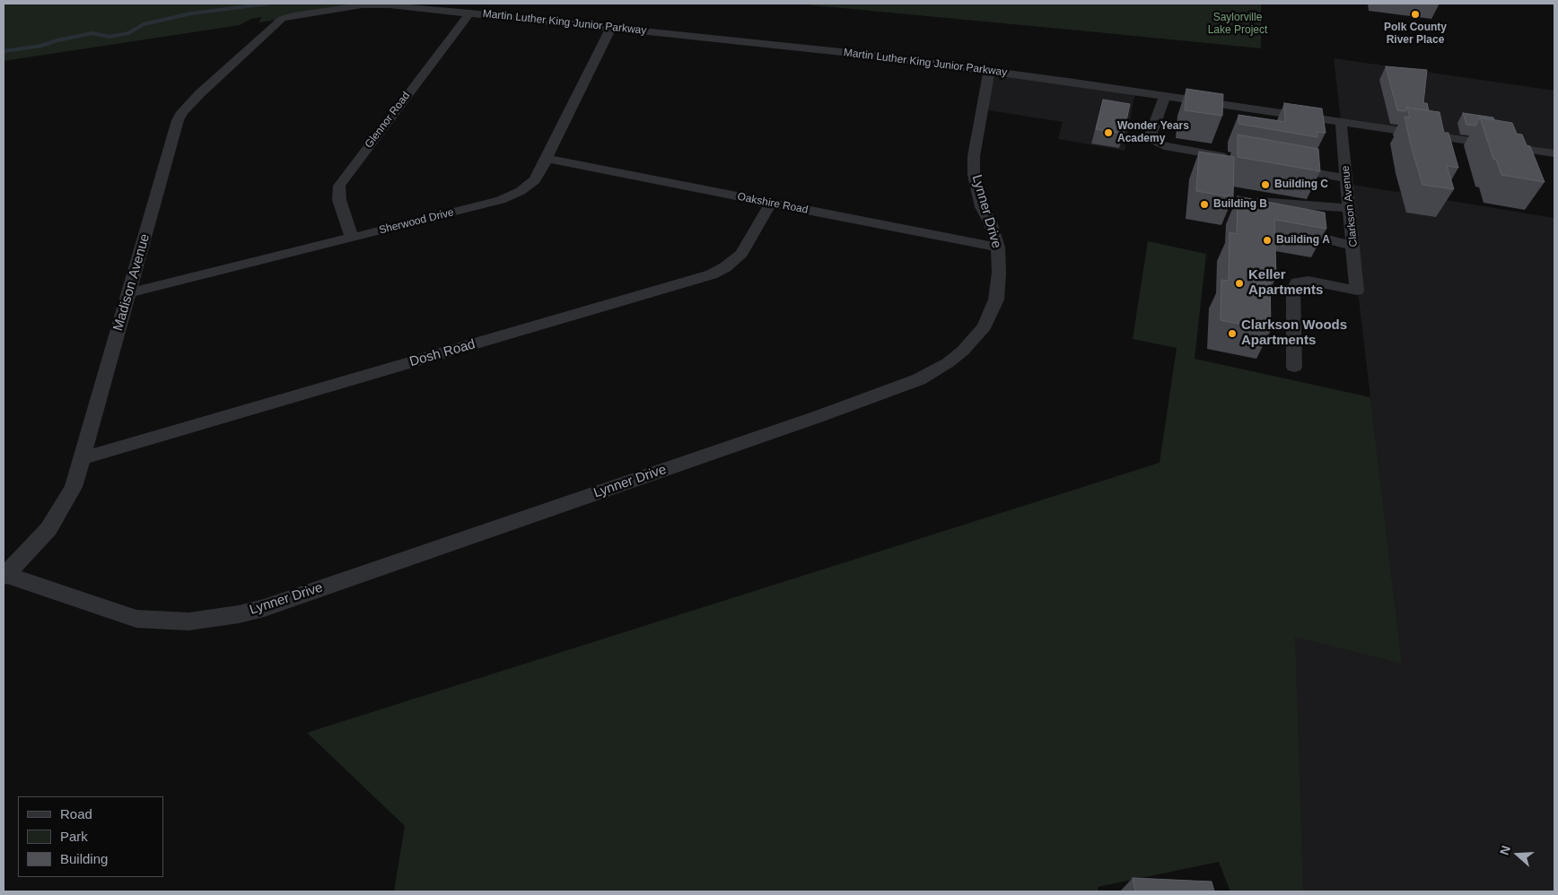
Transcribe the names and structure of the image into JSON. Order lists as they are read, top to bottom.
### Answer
{
  "streets": {
    "street": [
      "Martin Luther King Junior Parkway",
      "Glennor Road",
      "Oakshire Road",
      "Clarkson Avenue",
      "Lynner Drive",
      "Sherwood Drive",
      "Madison Avenue",
      "Dosh Road"
    ]
  },
  "crossings": [
    ["Martin Luther King Junior Parkway", "Glennor Road"],
    ["Martin Luther King Junior Parkway", "Clarkson Avenue"],
    ["Martin Luther King Junior Parkway", "Lynner Drive"],
    ["Martin Luther King Junior Parkway", "Sherwood Drive"],
    ["Martin Luther King Junior Parkway", "Madison Avenue"],
    ["Glennor Road", "Sherwood Drive"],
    ["Oakshire Road", "Lynner Drive"],
    ["Oakshire Road", "Sherwood Drive"],
    ["Oakshire Road", "Dosh Road"],
    ["Lynner Drive", "Madison Avenue"],
    ["Sherwood Drive", "Madison Avenue"],
    ["Madison Avenue", "Dosh Road"]
  ],
  "parks": ["Saylorville Lake Project"],
  "places": [
    "Polk County River Place",
    "Wonder Years Academy",
    "Building C",
    "Building B",
    "Building A",
    "Keller Apartments",
    "Clarkson Woods Apartments"
  ],
  "legend": ["Road", "Park", "Building"],
  "north": "left"
}
